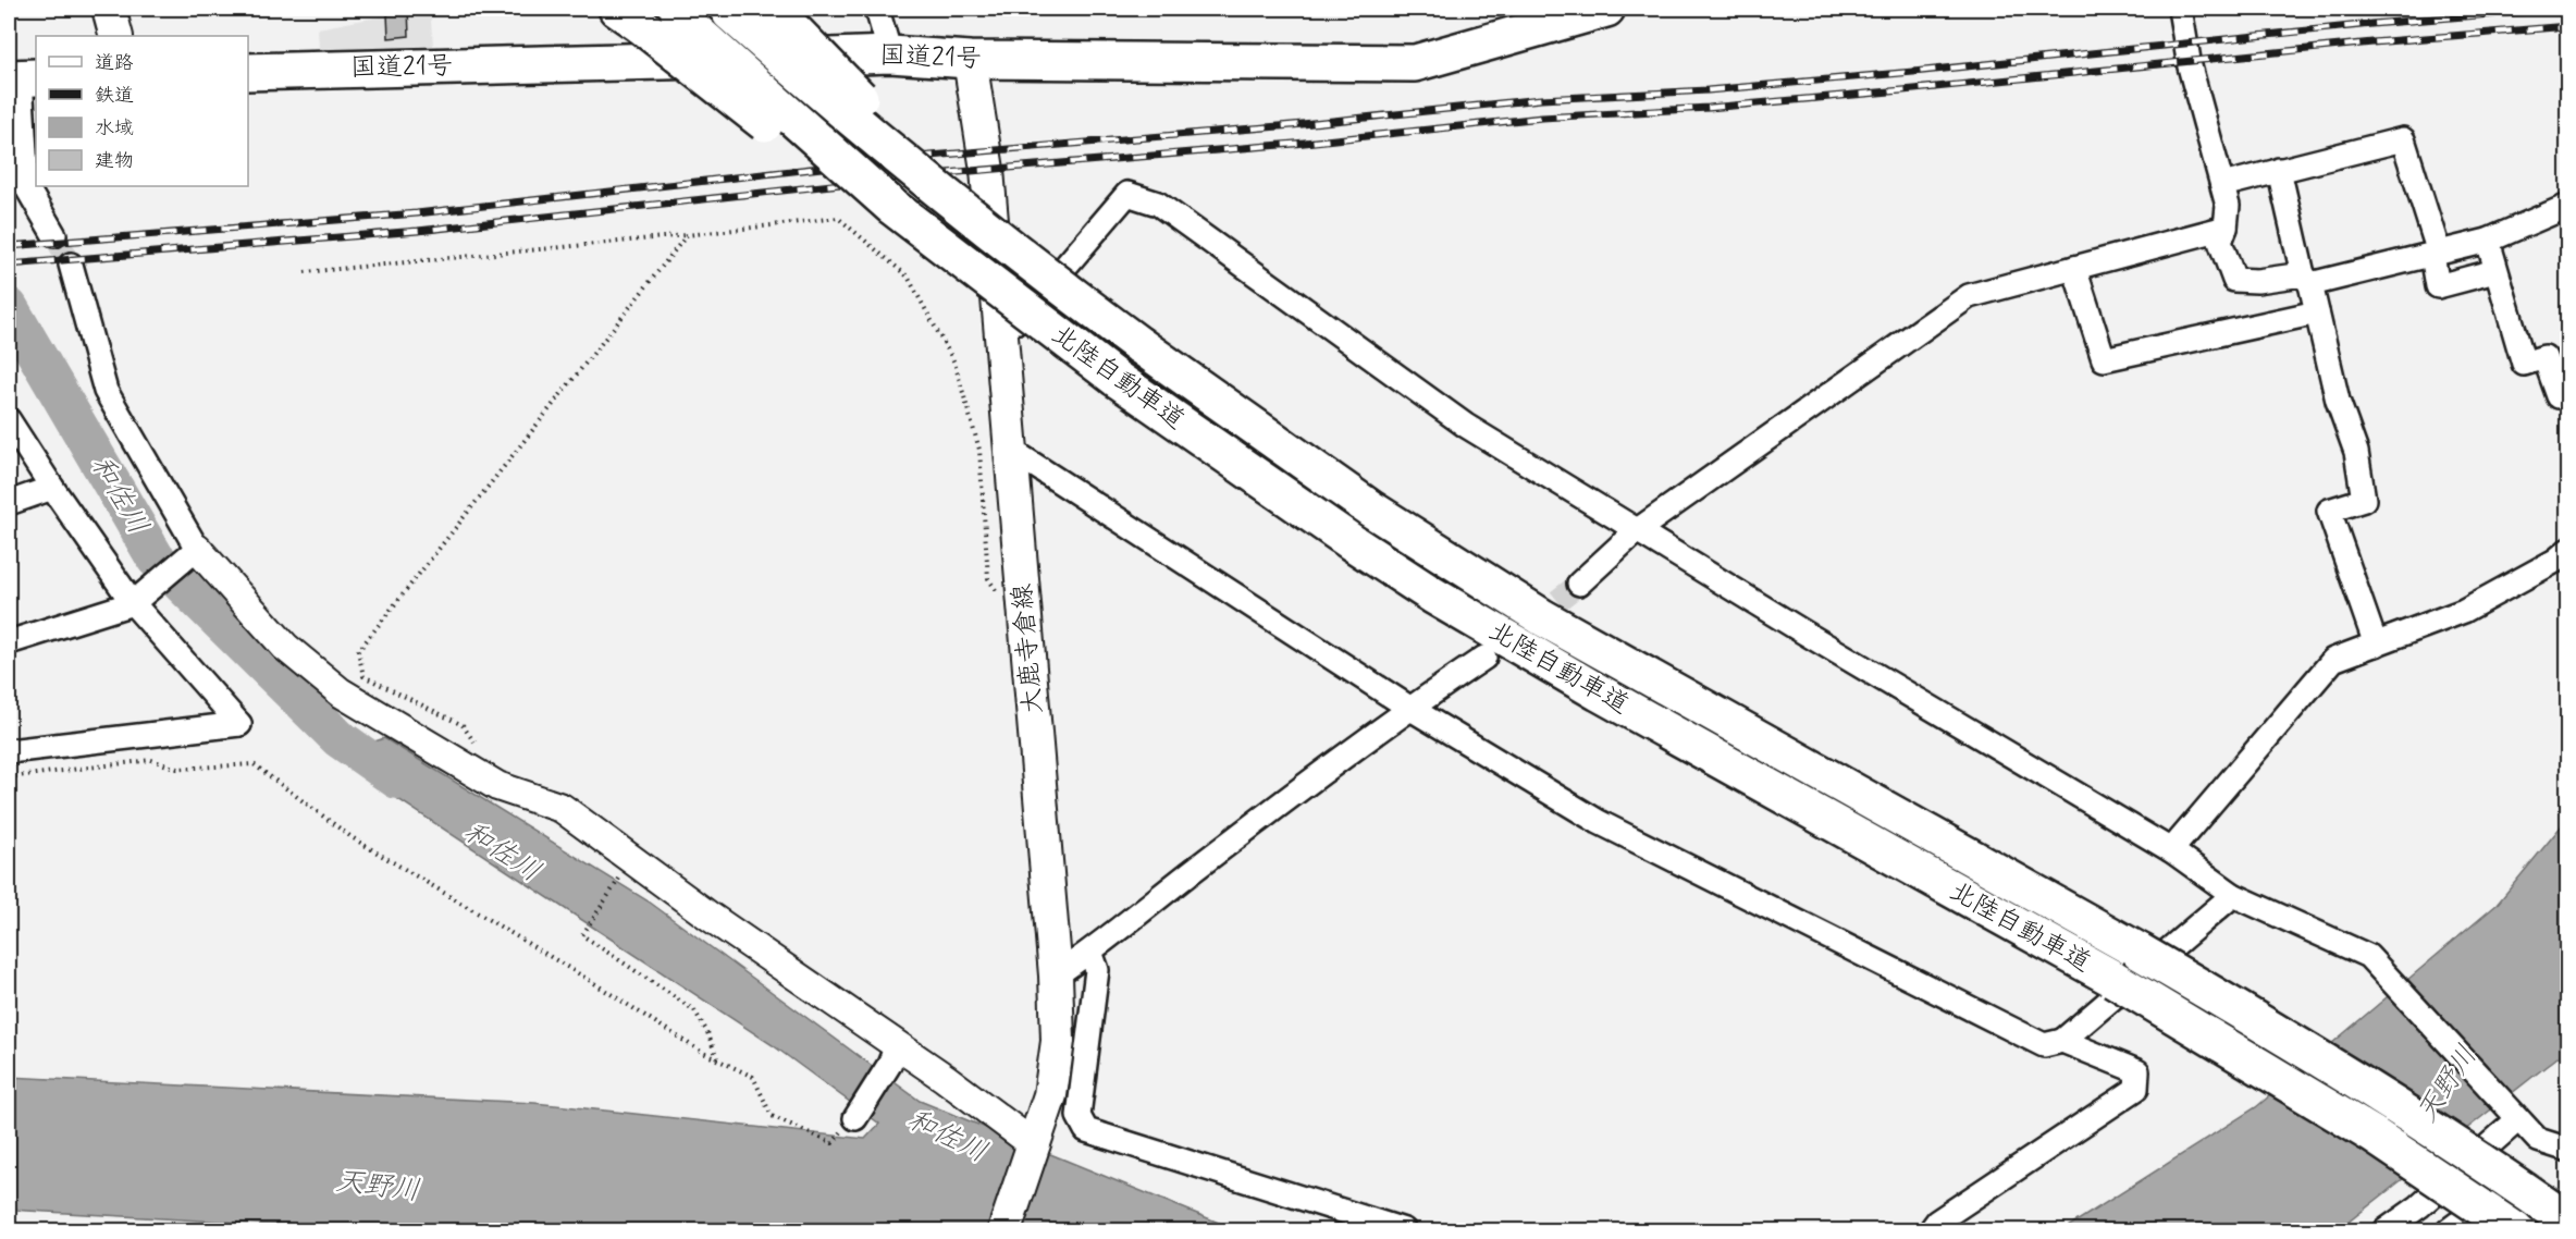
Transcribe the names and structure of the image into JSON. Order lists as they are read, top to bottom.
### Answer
{
  "streets": {
    "highway": ["国道21号", "北陸自動車道"],
    "main road": ["大鹿寺倉線"]
  },
  "crossings": [
    ["国道21号", "大鹿寺倉線"]
  ],
  "water": ["和佐川", "天野川"],
  "legend": [
    "道路",
    "鉄道",
    "水域",
    "建物"
  ]
}
